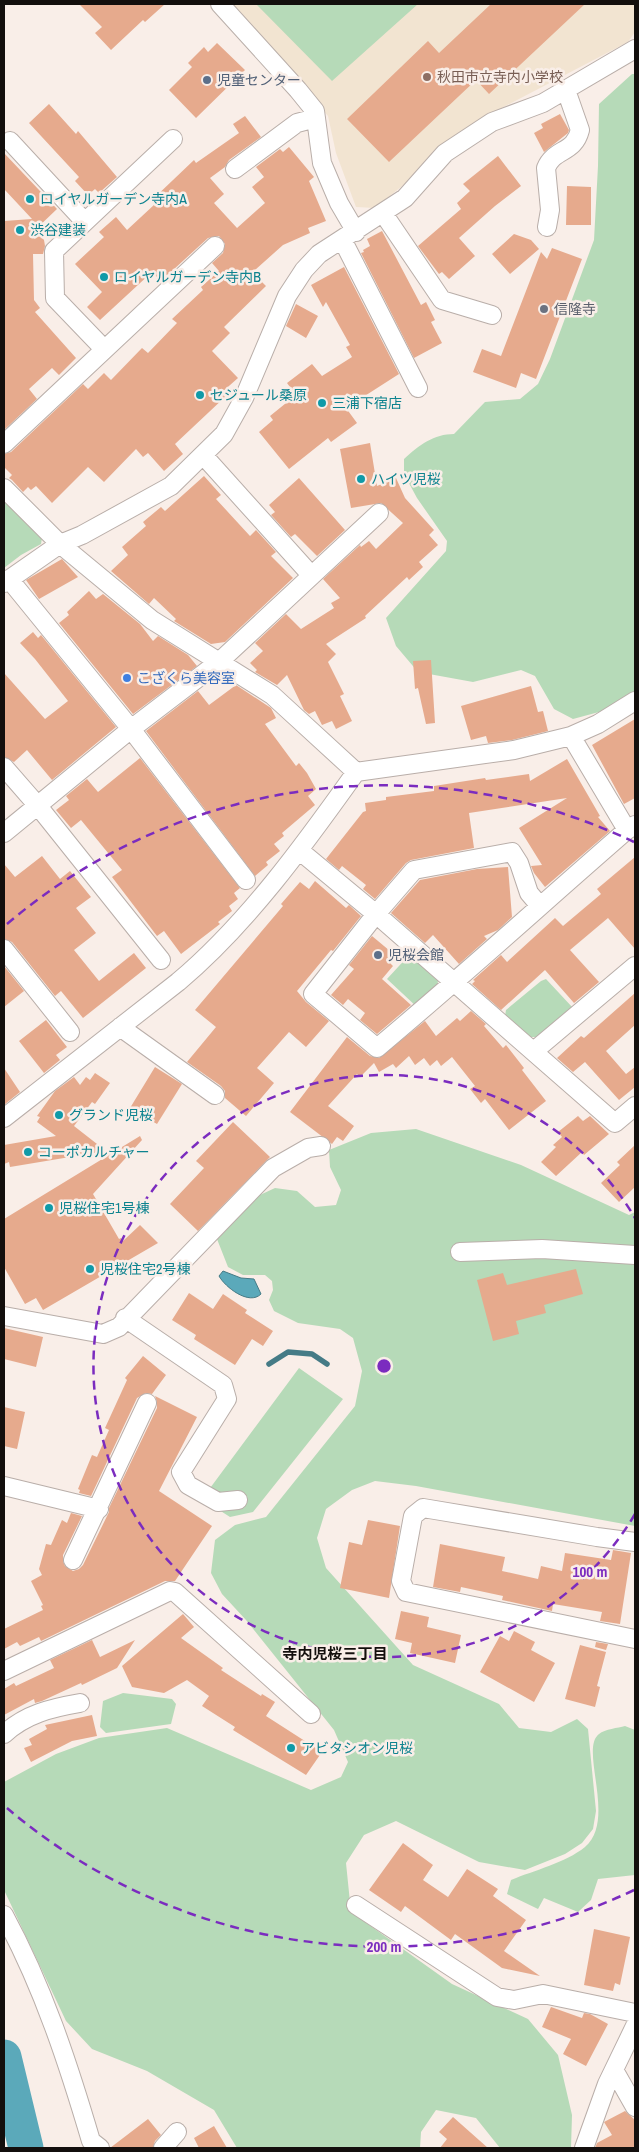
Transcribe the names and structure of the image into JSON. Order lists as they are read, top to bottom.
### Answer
{
  "districts": ["寺内児桜三丁目"],
  "places": [
    "秋田市立寺内小学校",
    "児童センター",
    "ロイヤルガーデン寺内A",
    "渋谷建装",
    "ロイヤルガーデン寺内B",
    "信隆寺",
    "セジュール桑原",
    "三浦下宿店",
    "ハイツ児桜",
    "こざくら美容室",
    "児桜会館",
    "グランド児桜",
    "コーポカルチャー",
    "児桜住宅1号棟",
    "児桜住宅2号棟",
    "アビタシオン児桜"
  ],
  "rings": ["100 m", "200 m"]
}
